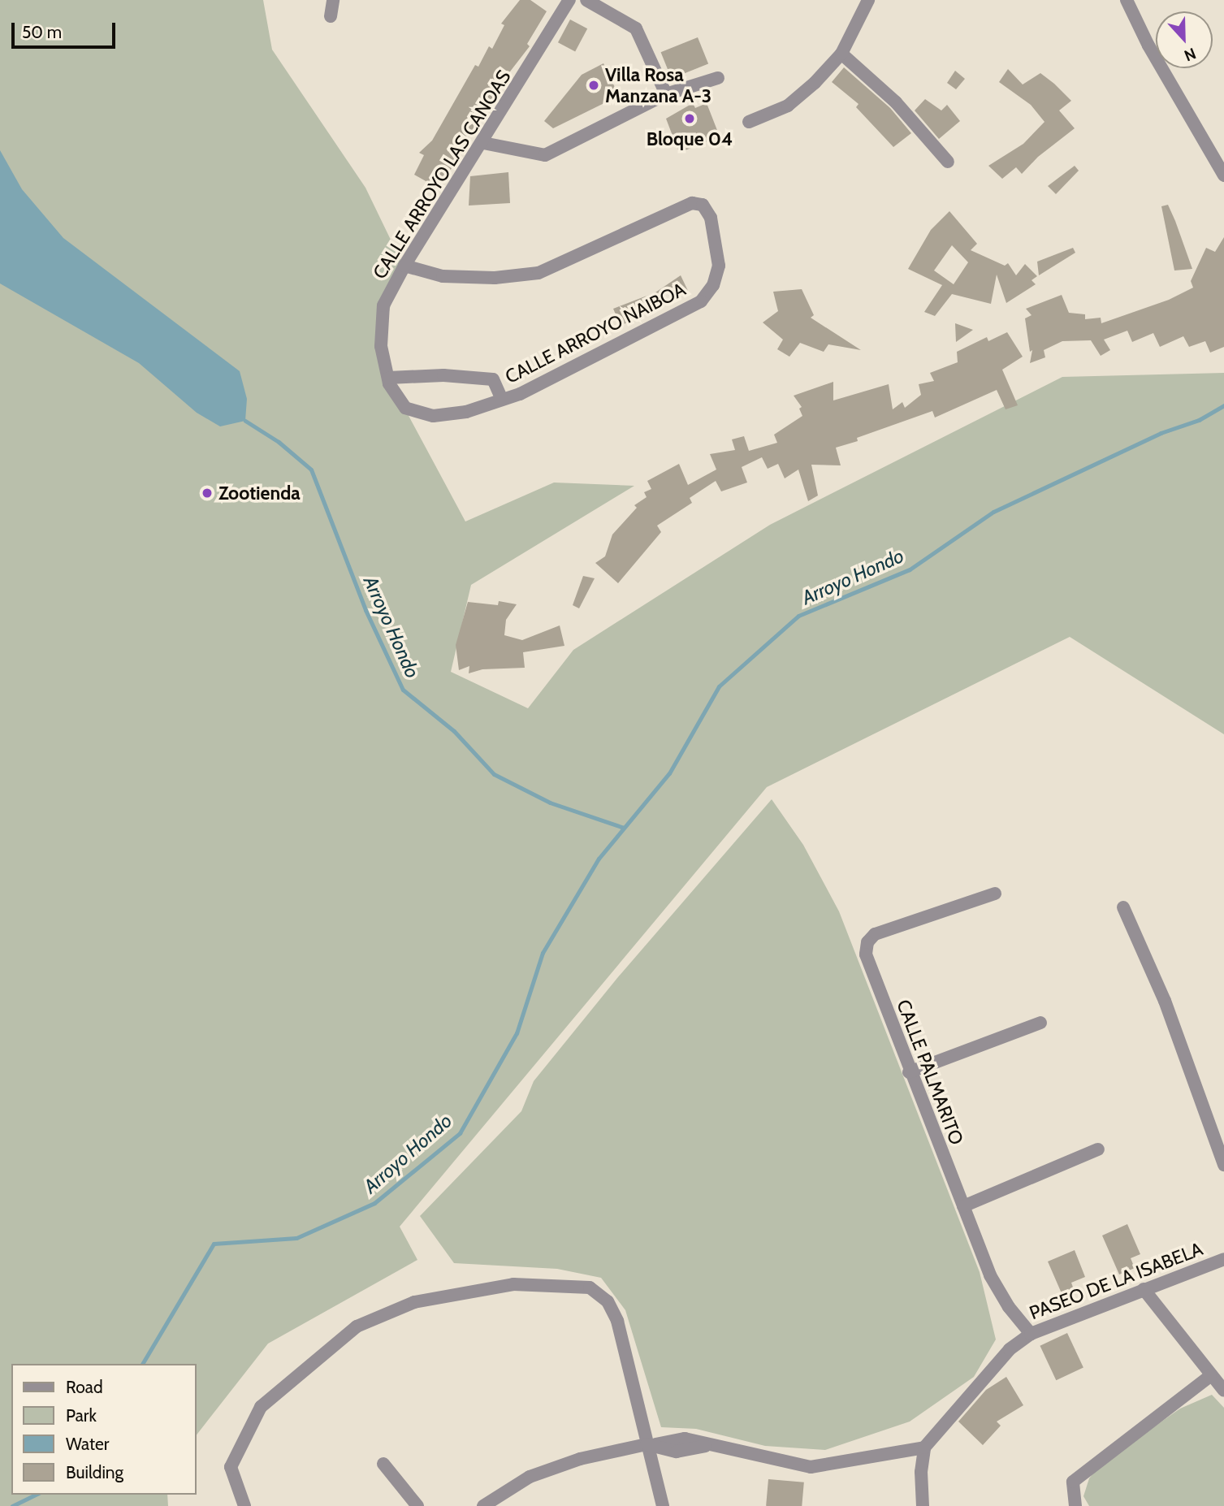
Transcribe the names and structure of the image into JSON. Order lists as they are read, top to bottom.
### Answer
{
  "streets": {
    "street": [
      "CALLE ARROYO LAS CANOAS",
      "CALLE ARROYO NAIBOA",
      "CALLE PALMARITO",
      "PASEO DE LA ISABELA"
    ]
  },
  "crossings": [
    ["CALLE ARROYO LAS CANOAS", "CALLE ARROYO NAIBOA"],
    ["CALLE PALMARITO", "PASEO DE LA ISABELA"]
  ],
  "water": ["Arroyo Hondo"],
  "places": ["Villa Rosa Manzana A-3", "Bloque 04", "Zootienda"],
  "legend": [
    "Road",
    "Park",
    "Water",
    "Building"
  ],
  "scale_bar": "50 m",
  "north": "bottom"
}
